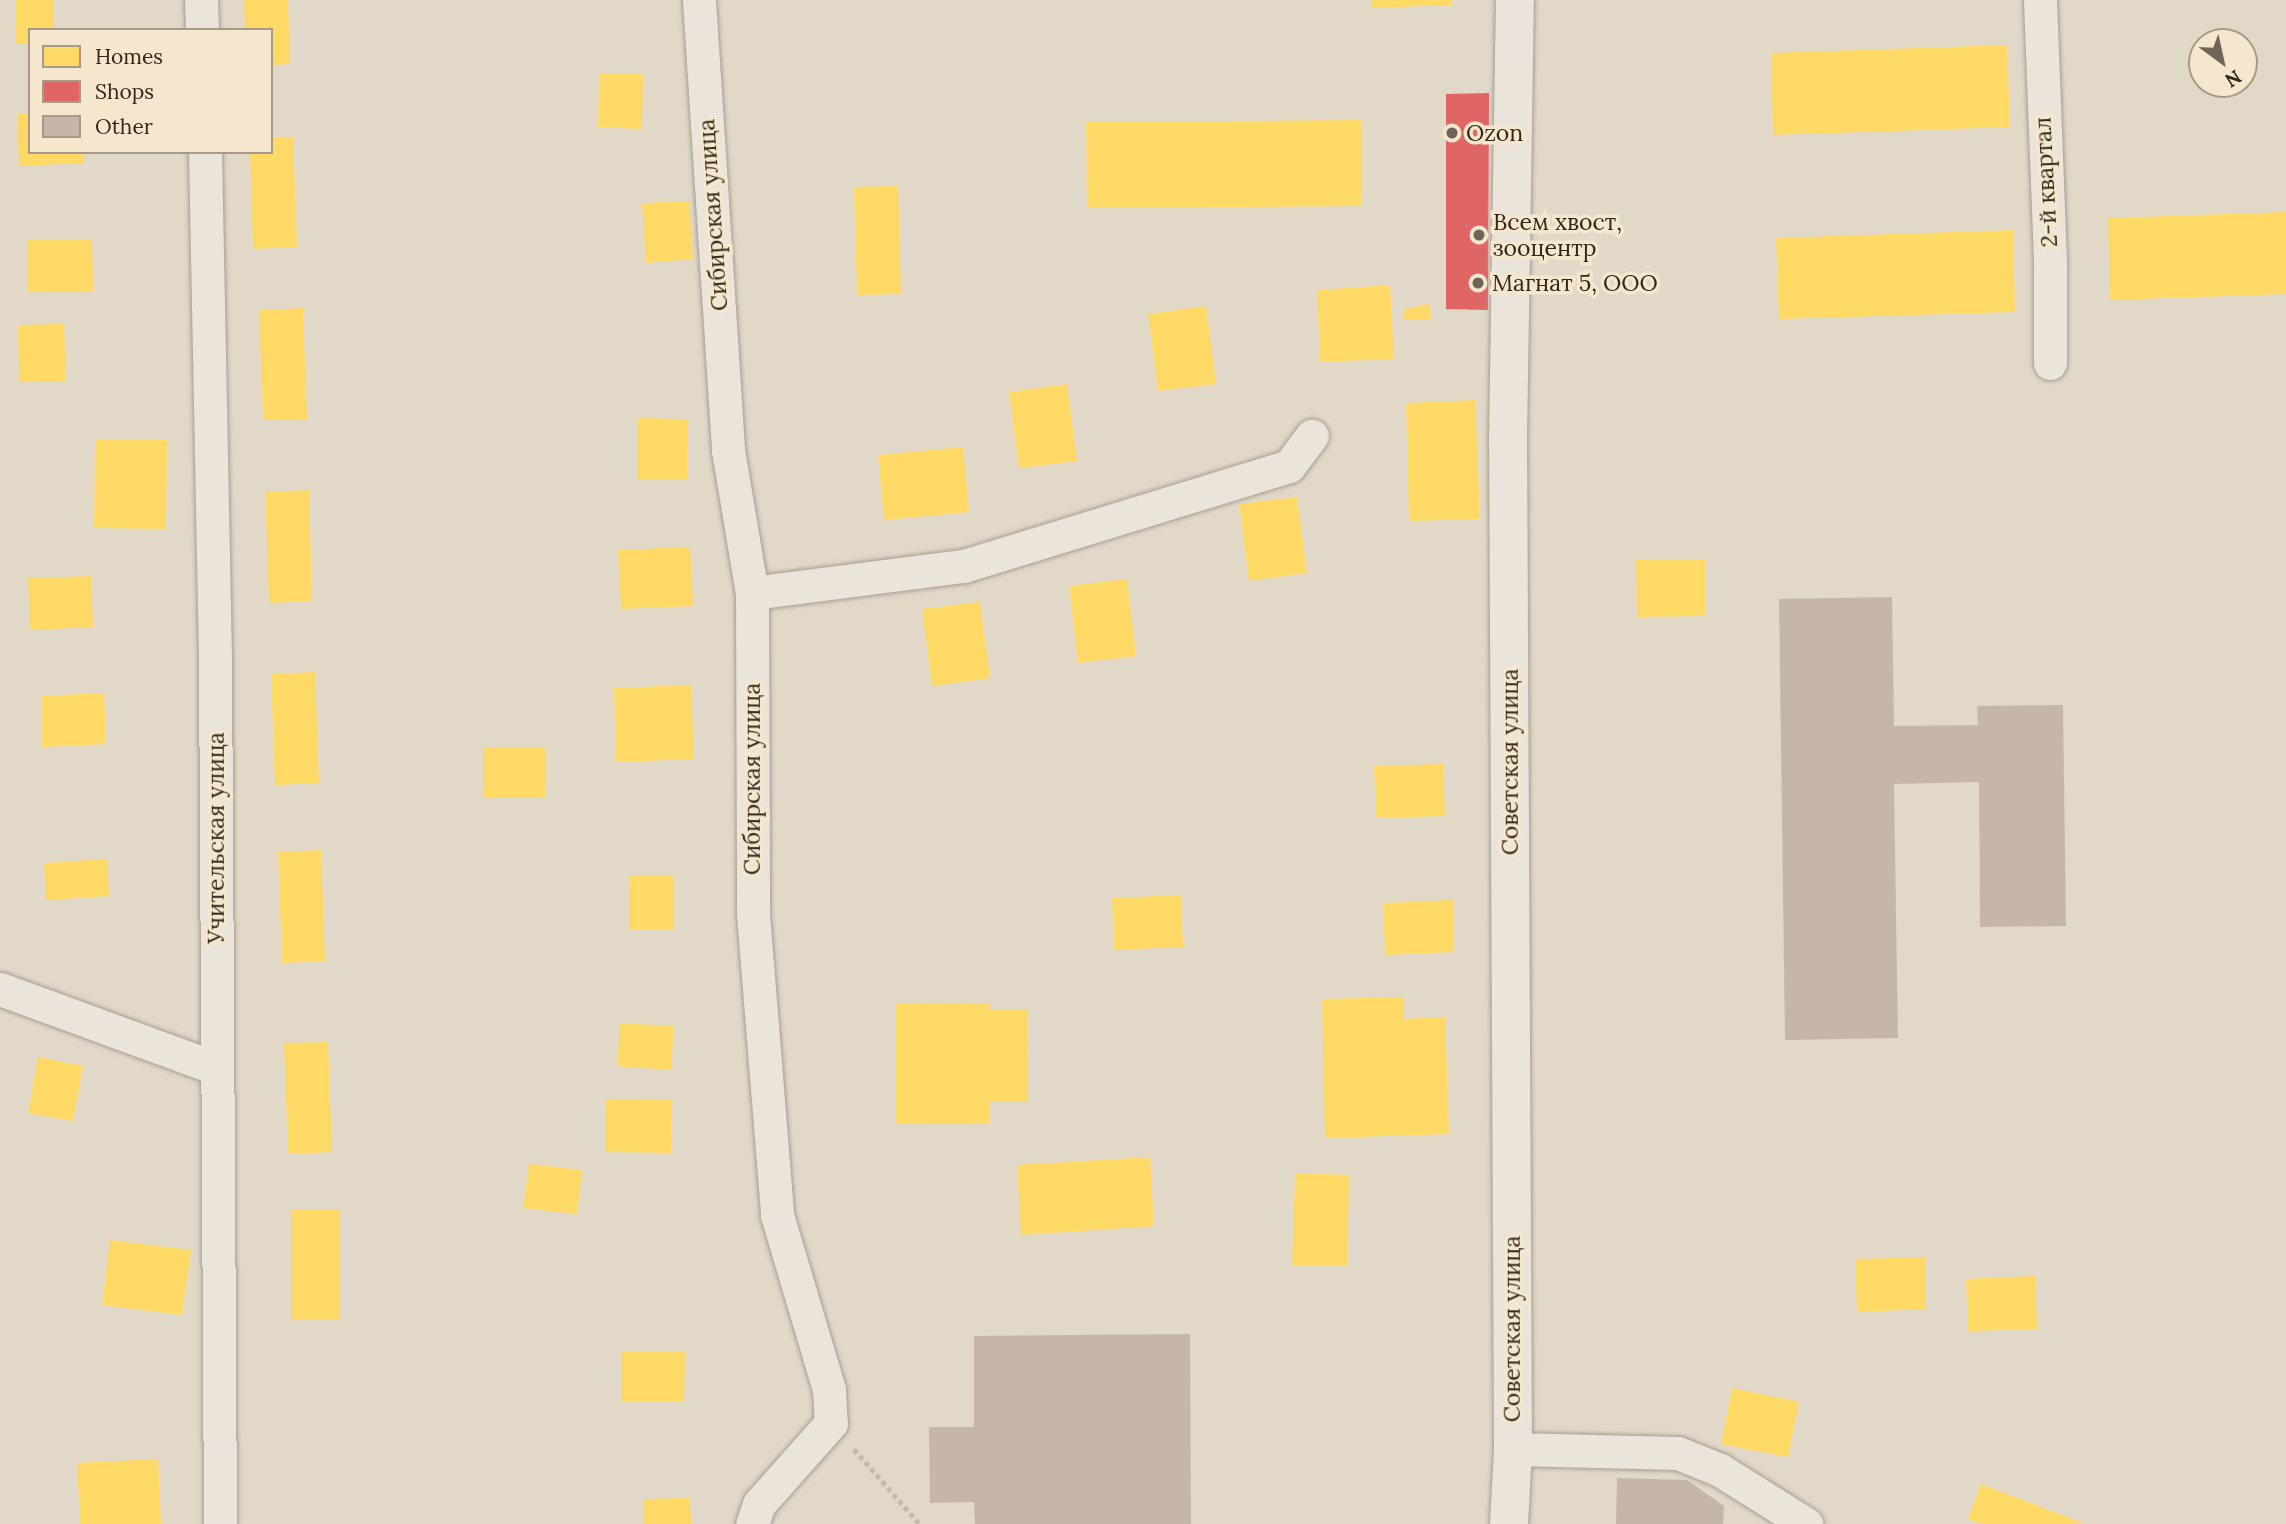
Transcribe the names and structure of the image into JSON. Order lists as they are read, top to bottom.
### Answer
{
  "streets": {
    "main road": ["Советская улица"],
    "street": ["2-й квартал", "Сибирская улица", "Учительская улица"]
  },
  "places": ["Ozon", "Всем хвост, зооцентр", "Магнат 5, ООО"],
  "legend": ["Homes", "Shops", "Other"],
  "north": "bottom right"
}
